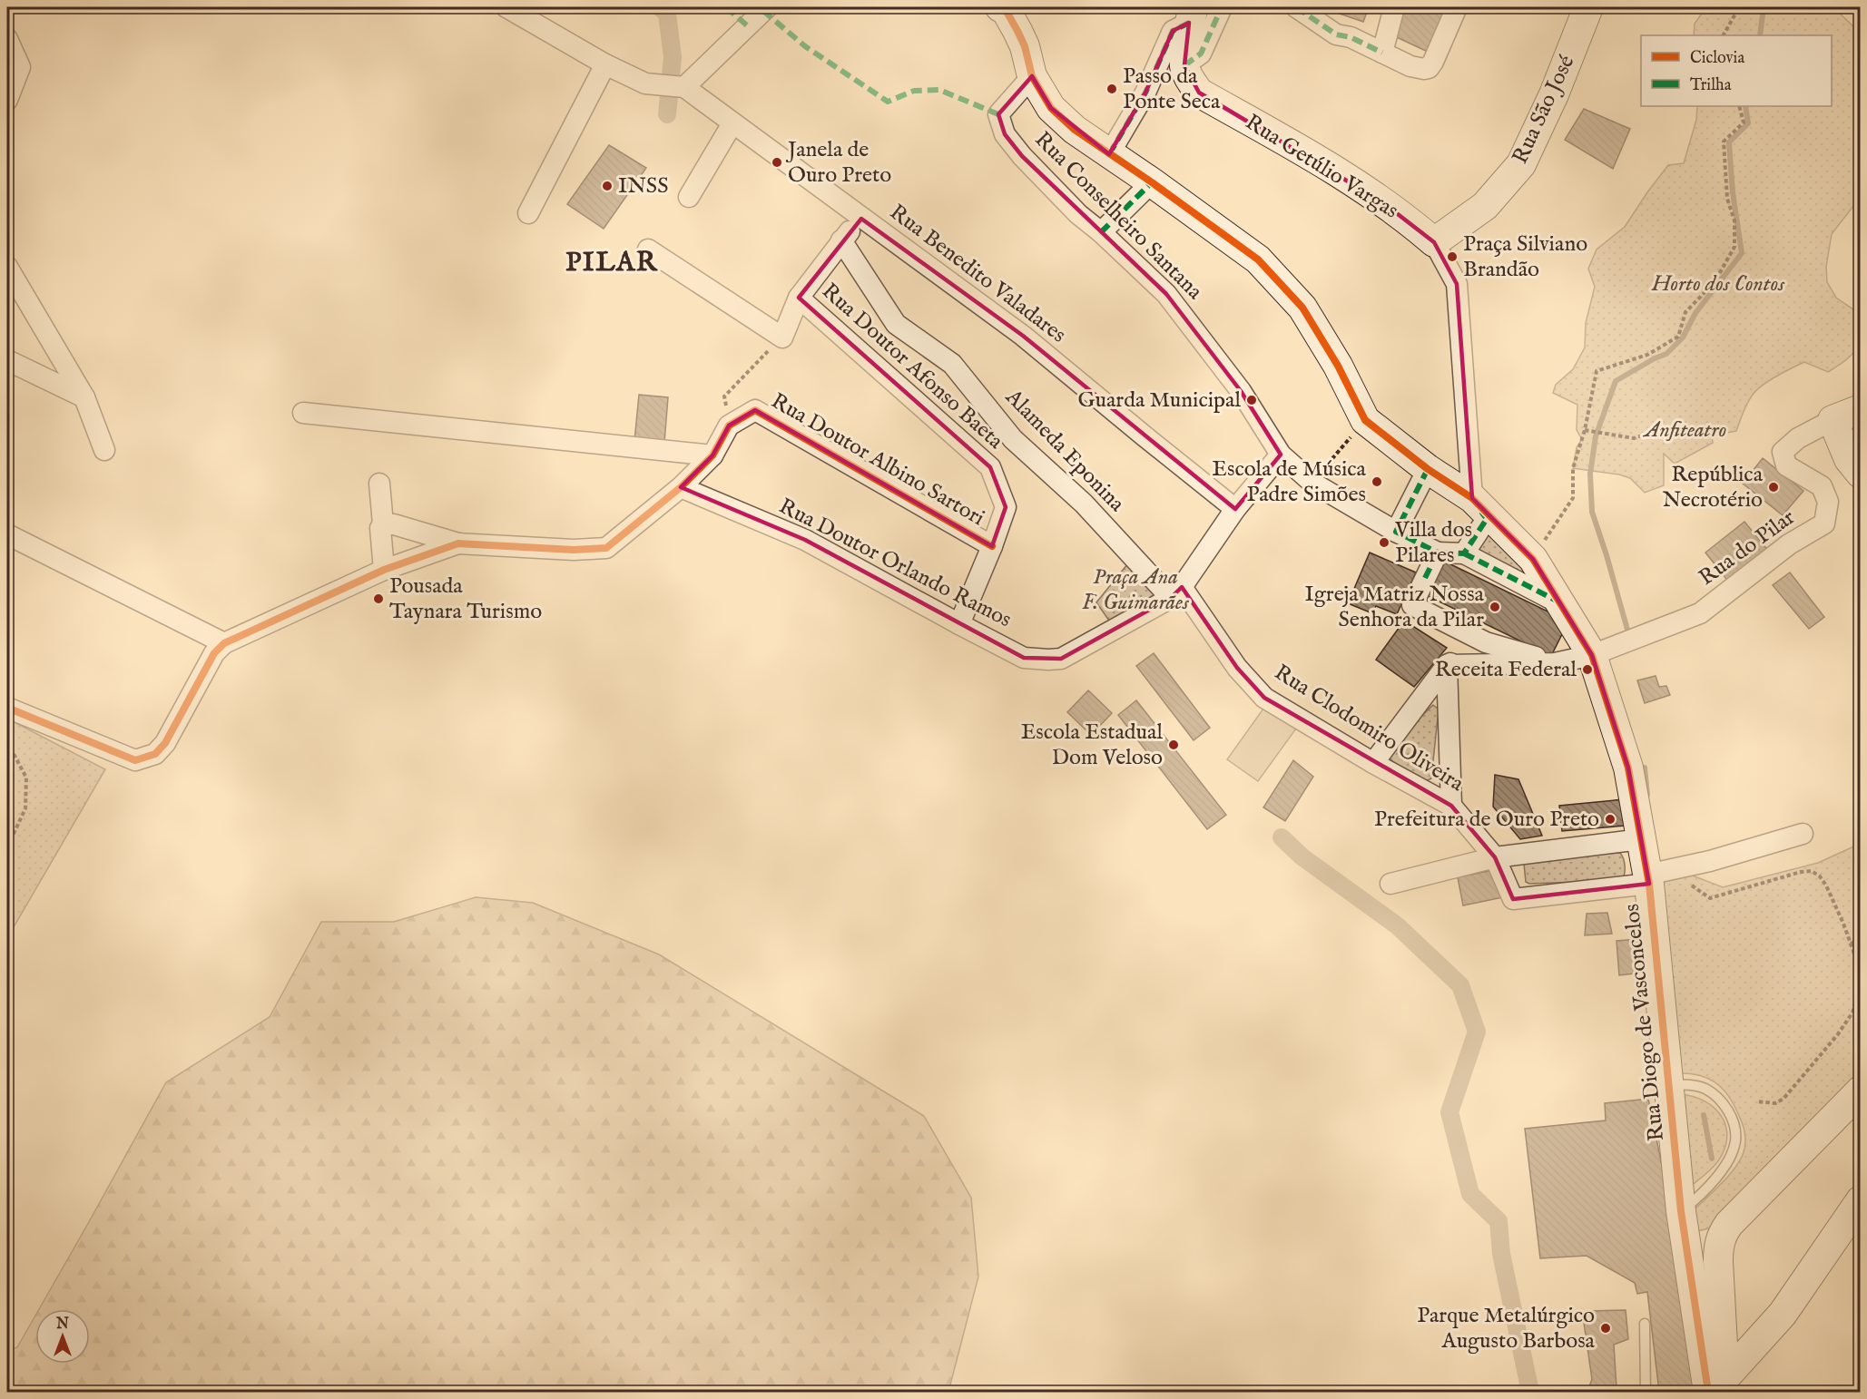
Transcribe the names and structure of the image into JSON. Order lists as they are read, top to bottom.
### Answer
{
  "streets": {
    "street": [
      "Rua São José",
      "Rua Getúlio Vargas",
      "Rua Conselheiro Santana",
      "Rua Benedito Valadares",
      "Rua Doutor Afonso Baeta",
      "Alameda Eponina",
      "Rua Doutor Albino Sartori",
      "Rua do Pilar",
      "Rua Doutor Orlando Ramos",
      "Rua Clodomiro Oliveira",
      "Rua Diogo de Vasconcelos"
    ]
  },
  "crossings": [
    ["Rua São José", "Rua Getúlio Vargas"],
    ["Rua Doutor Afonso Baeta", "Rua Doutor Albino Sartori"],
    ["Rua Doutor Afonso Baeta", "Rua Doutor Orlando Ramos"],
    ["Alameda Eponina", "Rua Doutor Orlando Ramos"],
    ["Alameda Eponina", "Rua Clodomiro Oliveira"],
    ["Rua Doutor Albino Sartori", "Rua Doutor Orlando Ramos"],
    ["Rua do Pilar", "Rua Diogo de Vasconcelos"],
    ["Rua Doutor Orlando Ramos", "Rua Clodomiro Oliveira"],
    ["Rua Clodomiro Oliveira", "Rua Diogo de Vasconcelos"]
  ],
  "districts": ["PILAR"],
  "parks": ["Horto dos Contos", "Anfiteatro", "Praça Ana F. Guimarães"],
  "places": [
    "Passo da Ponte Seca",
    "Janela de Ouro Preto",
    "INSS",
    "Praça Silviano Brandão",
    "Guarda Municipal",
    "Escola de Música Padre Simões",
    "República Necrotério",
    "Villa dos Pilares",
    "Pousada Taynara Turismo",
    "Igreja Matriz Nossa Senhora da Pilar",
    "Receita Federal",
    "Escola Estadual Dom Veloso",
    "Prefeitura de Ouro Preto",
    "Parque Metalúrgico Augusto Barbosa"
  ],
  "legend": ["Ciclovia", "Trilha"],
  "north": "top"
}
